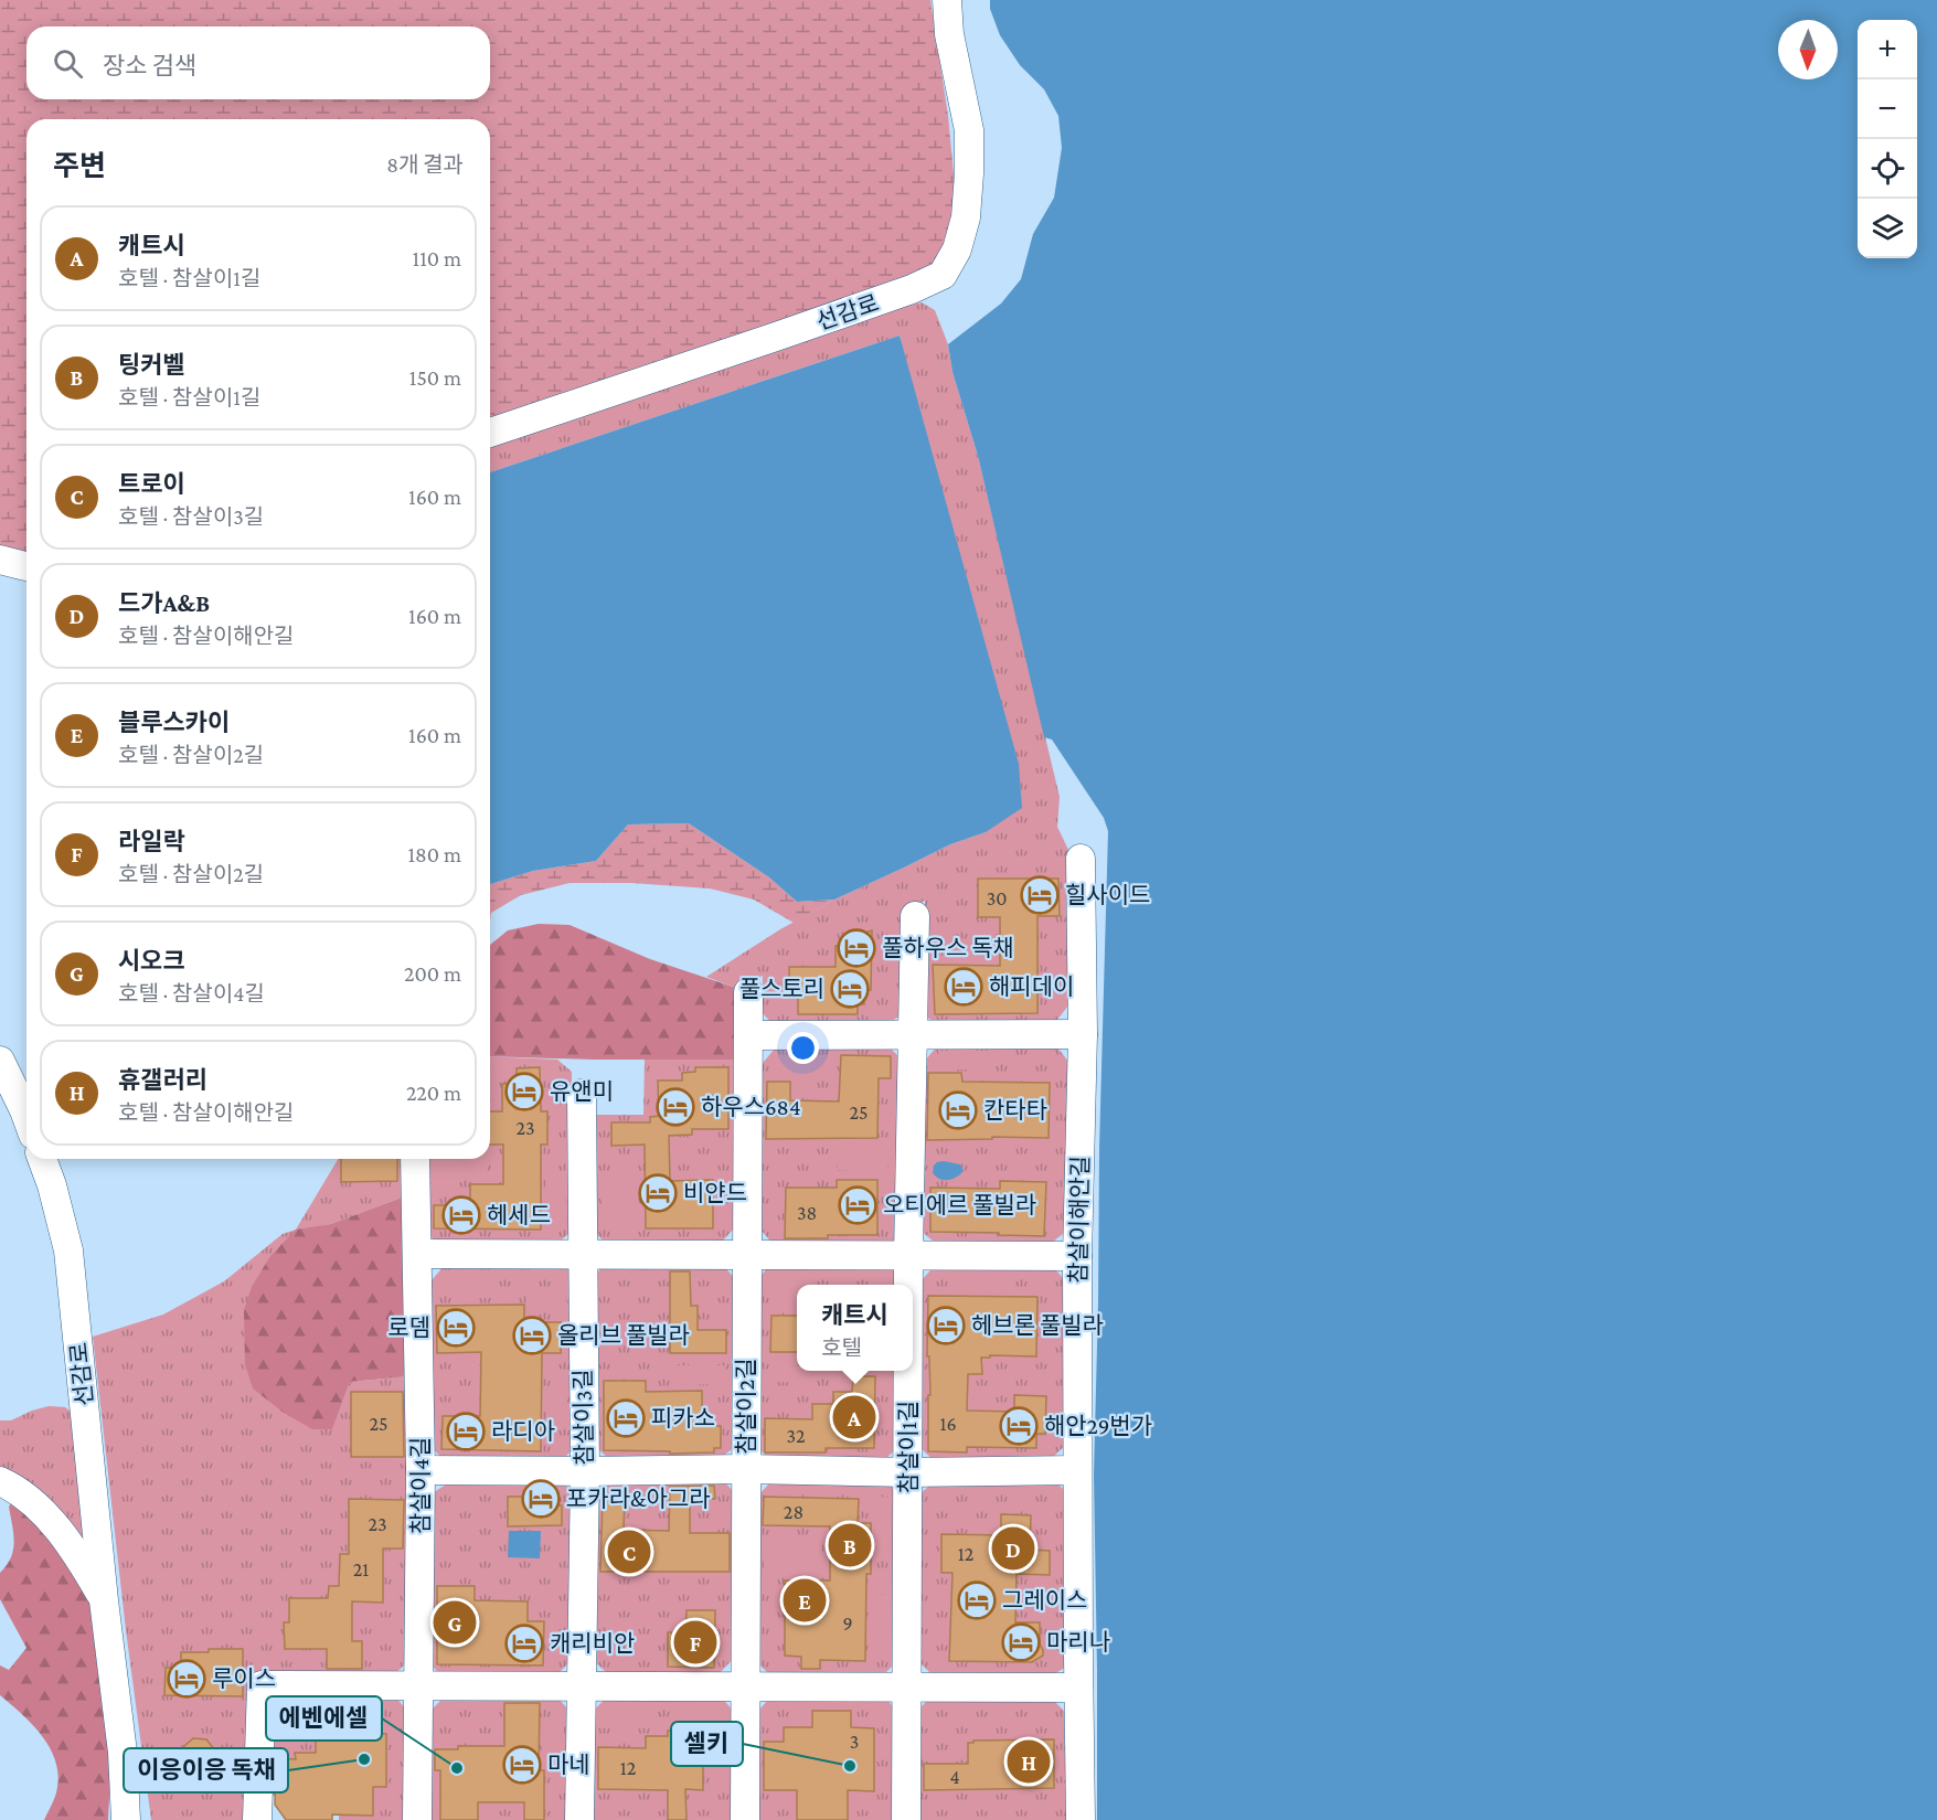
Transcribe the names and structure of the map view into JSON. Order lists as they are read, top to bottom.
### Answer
{
  "streets": {
    "street": [
      "선감로",
      "참살이해안길",
      "참살이2길",
      "참살이3길",
      "참살이1길",
      "참살이4길"
    ]
  },
  "places": {
    "hotel": [
      "힐사이드",
      "풀하우스 독채",
      "해피데이",
      "풀스토리",
      "유앤미",
      "하우스684",
      "칸타타",
      "비얀드",
      "오티에르 풀빌라",
      "헤세드",
      "헤브론 풀빌라",
      "로뎀",
      "올리브 풀빌라",
      "피카소",
      "해안29번가",
      "라디아",
      "포카라&아그라",
      "그레이스",
      "마리나",
      "캐리비안",
      "루이스",
      "마네"
    ],
    "other": ["이응이응 독채", "셀키", "에벤에셀"]
  },
  "house_numbers": [
    "30",
    "25",
    "23",
    "38",
    "25",
    "16",
    "32",
    "28",
    "23",
    "12",
    "21",
    "9",
    "3",
    "12",
    "4"
  ],
  "north": "bottom",
  "page": {
    "map_buttons": ["+", "−"],
    "search": "장소 검색",
    "heading": ["주변", "8개 결과"],
    "list": [
      {
        "mark": "A",
        "name": "캐트시",
        "note": "호텔 · 참살이1길",
        "value": "110 m"
      },
      {
        "mark": "B",
        "name": "팅커벨",
        "note": "호텔 · 참살이1길",
        "value": "150 m"
      },
      {
        "mark": "C",
        "name": "트로이",
        "note": "호텔 · 참살이3길",
        "value": "160 m"
      },
      {
        "mark": "D",
        "name": "드가A&B",
        "note": "호텔 · 참살이해안길",
        "value": "160 m"
      },
      {
        "mark": "E",
        "name": "블루스카이",
        "note": "호텔 · 참살이2길",
        "value": "160 m"
      },
      {
        "mark": "F",
        "name": "라일락",
        "note": "호텔 · 참살이2길",
        "value": "180 m"
      },
      {
        "mark": "G",
        "name": "시오크",
        "note": "호텔 · 참살이4길",
        "value": "200 m"
      },
      {
        "mark": "H",
        "name": "휴갤러리",
        "note": "호텔 · 참살이해안길",
        "value": "220 m"
      }
    ],
    "popup": ["캐트시", "호텔"],
    "pins": [
      "A",
      "B",
      "D",
      "C",
      "E",
      "G",
      "F",
      "H"
    ]
  }
}
